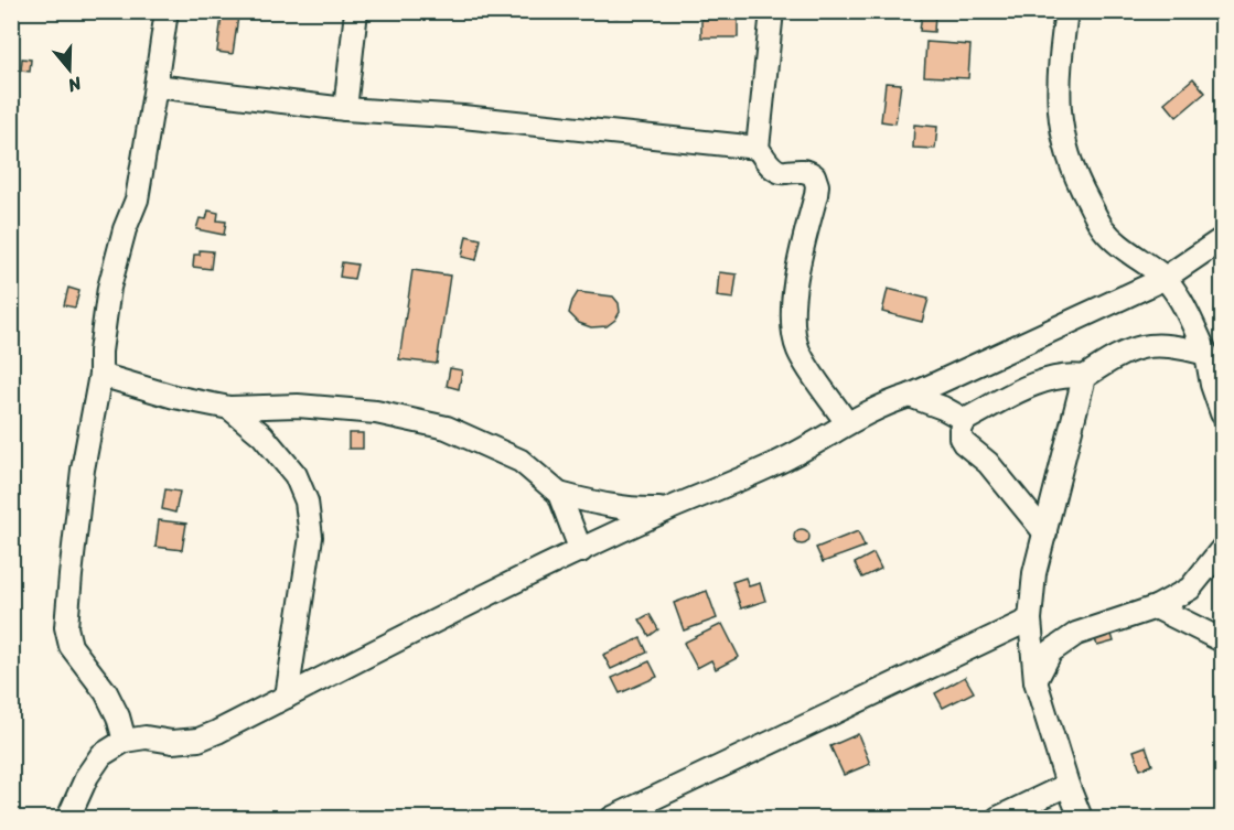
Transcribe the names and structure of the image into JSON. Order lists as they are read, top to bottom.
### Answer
{
  "north": "bottom"
}
